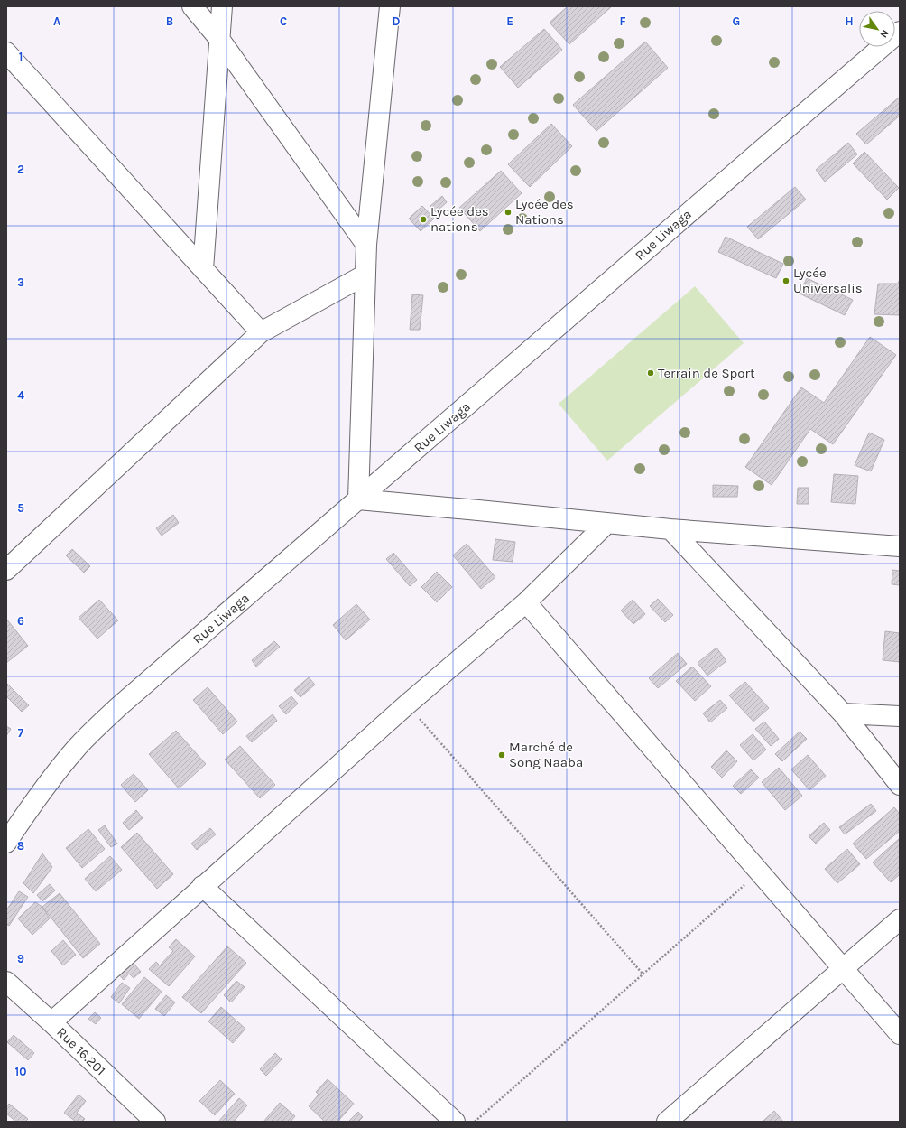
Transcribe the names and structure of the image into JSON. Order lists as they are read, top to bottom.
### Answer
{
  "streets": {
    "street": ["Rue Liwaga", "Rue 16.201"]
  },
  "places": [
    "Lycée des Nations",
    "Lycée des nations",
    "Lycée Universalis",
    "Terrain de Sport",
    "Marché de Song Naaba"
  ],
  "north": "bottom right",
  "grid": {
    "columns": [
      "A",
      "B",
      "C",
      "D",
      "E",
      "F",
      "G",
      "H"
    ],
    "rows": [
      "1",
      "2",
      "3",
      "4",
      "5",
      "6",
      "7",
      "8",
      "9",
      "10"
    ]
  }
}
